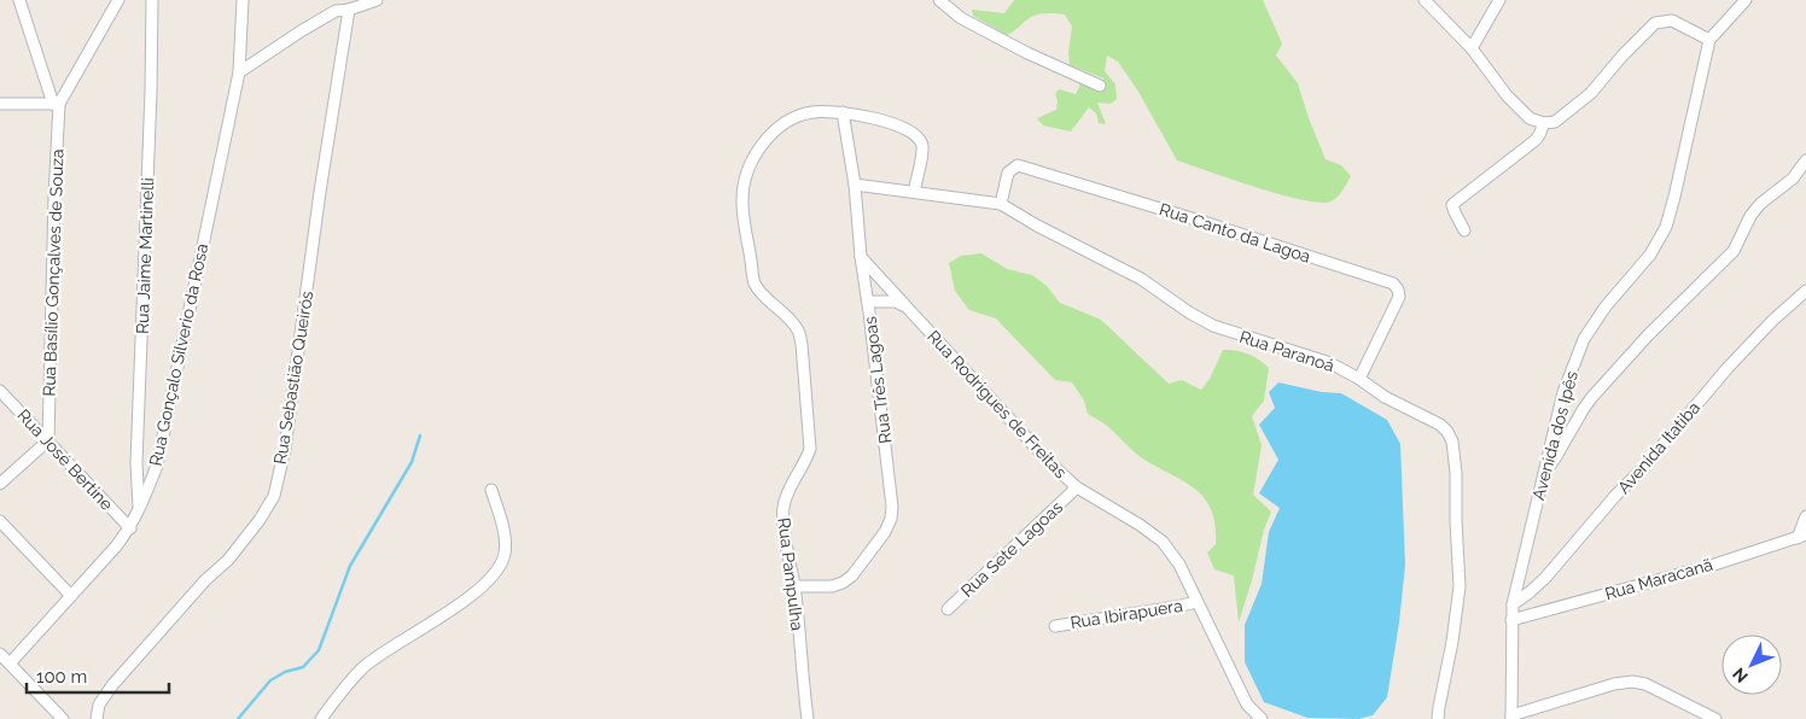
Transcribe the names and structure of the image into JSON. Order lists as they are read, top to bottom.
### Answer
{
  "streets": {
    "street": [
      "Rua Canto da Lagoa",
      "Rua Jaime Martinelli",
      "Rua Basílio Gonçalves de Souza",
      "Rua Paranoá",
      "Rua Gonçalo Silverio da Rosa",
      "Rua Sebastião Queirós",
      "Rua Três Lagoas",
      "Rua Rodrigues de Freitas",
      "Avenida dos Ipês",
      "Avenida Itatiba",
      "Rua José Bertine",
      "Rua Sete Lagoas",
      "Rua Pampulha",
      "Rua Maracanã",
      "Rua Ibirapuera"
    ]
  },
  "crossings": [
    ["Rua Canto da Lagoa", "Rua Paranoá"],
    ["Rua Jaime Martinelli", "Rua Gonçalo Silverio da Rosa"],
    ["Rua Basílio Gonçalves de Souza", "Rua José Bertine"],
    ["Rua Paranoá", "Rua Três Lagoas"],
    ["Rua Paranoá", "Rua Pampulha"],
    ["Rua Gonçalo Silverio da Rosa", "Rua José Bertine"],
    ["Rua Três Lagoas", "Rua Rodrigues de Freitas"],
    ["Rua Três Lagoas", "Rua Pampulha"],
    ["Rua Rodrigues de Freitas", "Rua Sete Lagoas"],
    ["Rua Rodrigues de Freitas", "Rua Ibirapuera"],
    ["Avenida dos Ipês", "Avenida Itatiba"],
    ["Avenida dos Ipês", "Rua Maracanã"]
  ],
  "scale_bar": "100 m",
  "north": "bottom left"
}
